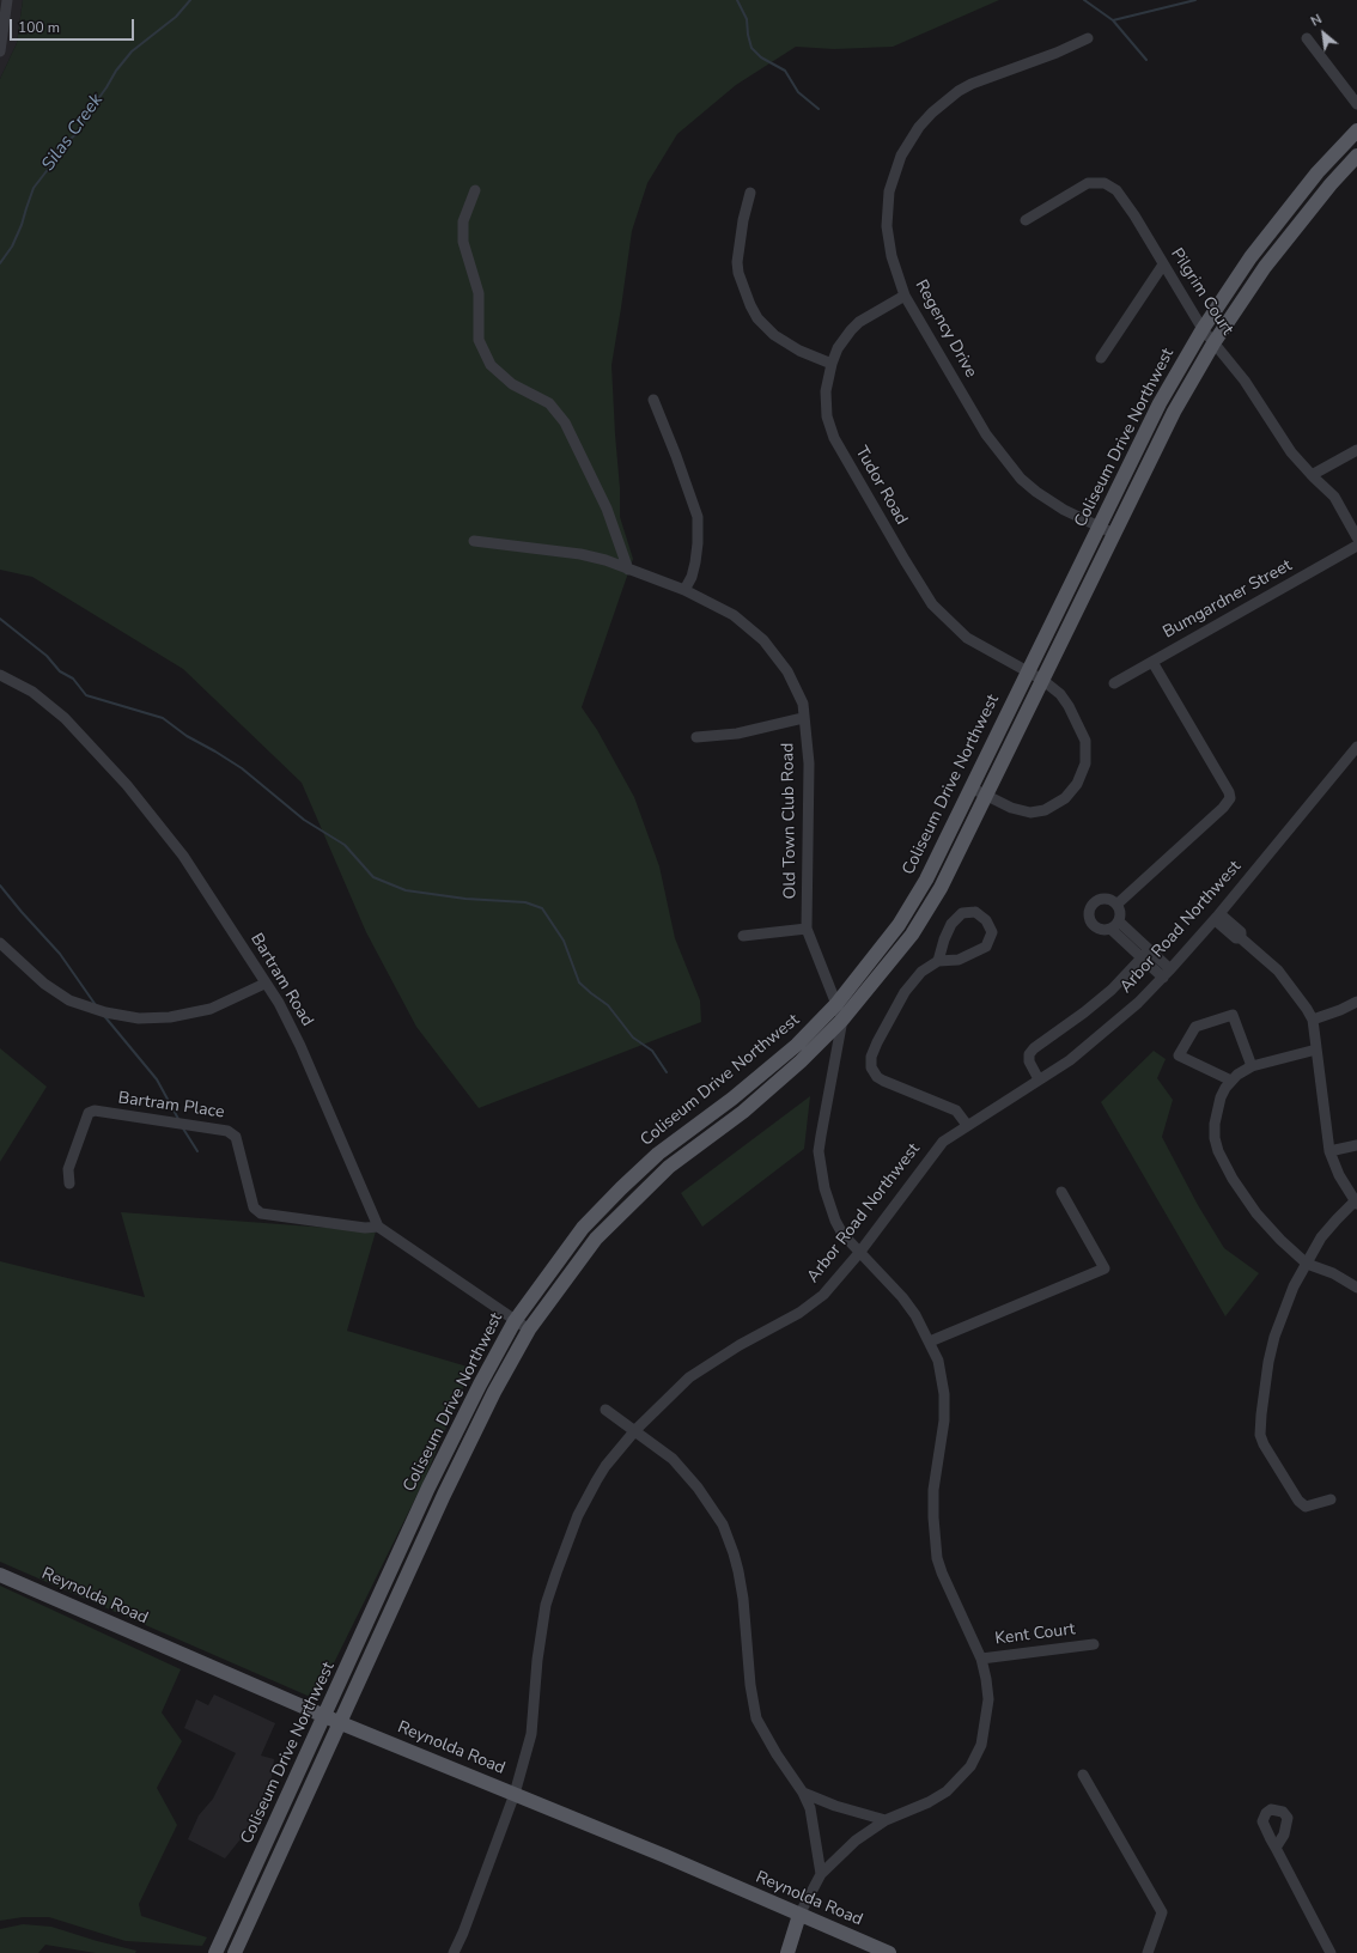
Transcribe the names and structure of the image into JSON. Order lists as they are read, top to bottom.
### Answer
{
  "streets": {
    "main road": ["Coliseum Drive Northwest", "Reynolda Road"],
    "street": [
      "Pilgrim Court",
      "Regency Drive",
      "Tudor Road",
      "Bumgardner Street",
      "Old Town Club Road",
      "Arbor Road Northwest",
      "Bartram Road",
      "Bartram Place",
      "Kent Court"
    ]
  },
  "crossings": [
    ["Pilgrim Court", "Coliseum Drive Northwest"],
    ["Regency Drive", "Coliseum Drive Northwest"],
    ["Regency Drive", "Tudor Road"],
    ["Coliseum Drive Northwest", "Tudor Road"],
    ["Coliseum Drive Northwest", "Old Town Club Road"],
    ["Coliseum Drive Northwest", "Reynolda Road"],
    ["Arbor Road Northwest", "Reynolda Road"],
    ["Bartram Road", "Bartram Place"]
  ],
  "water": ["Silas Creek"],
  "scale_bar": "100 m",
  "north": "top left"
}
